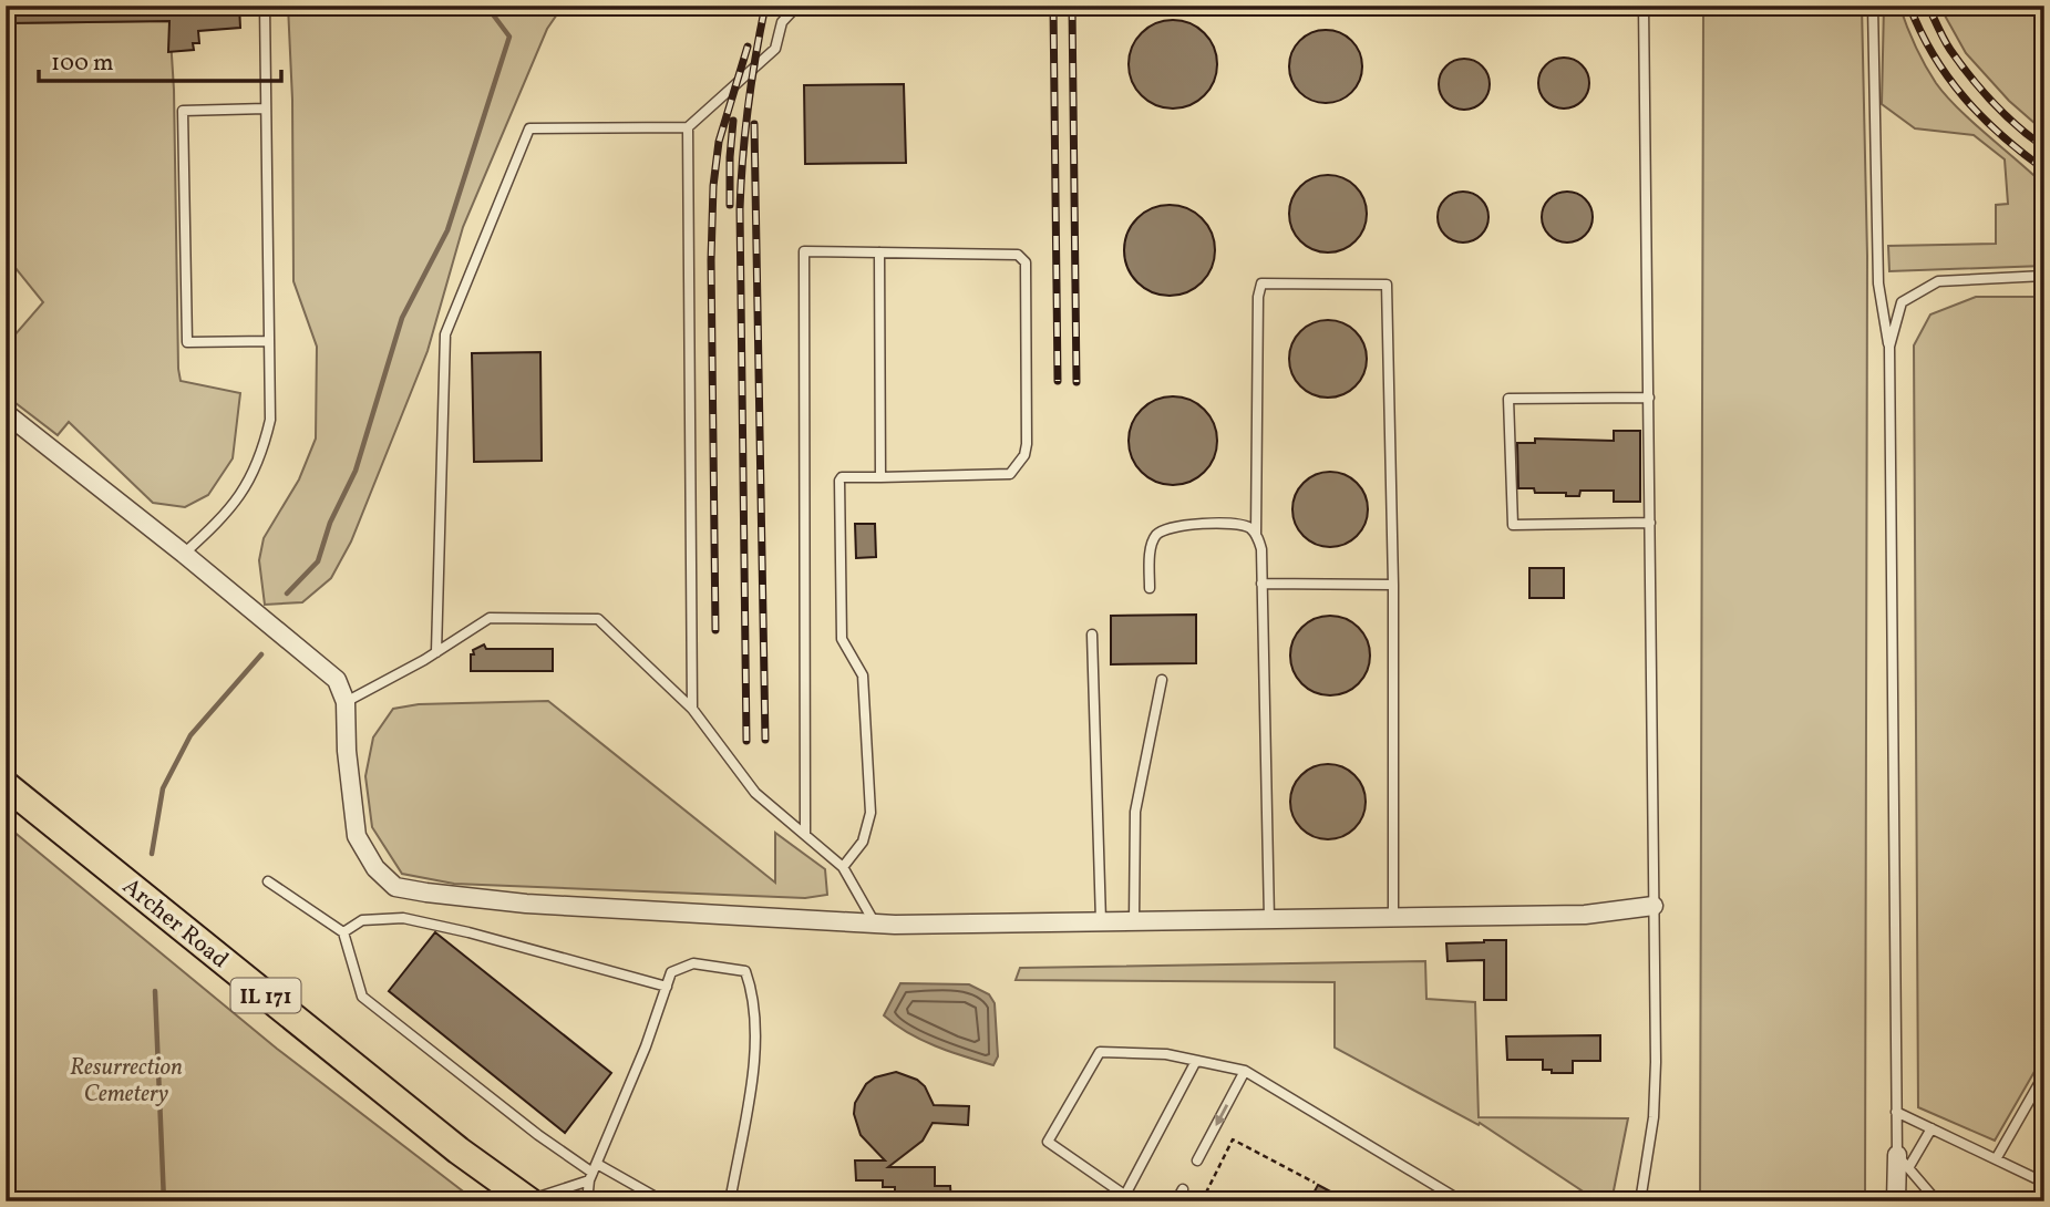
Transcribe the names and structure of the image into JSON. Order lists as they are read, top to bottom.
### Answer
{
  "streets": {
    "main road": ["Archer Road", "IL 171"]
  },
  "parks": ["Resurrection Cemetery"],
  "scale_bar": "100 m"
}
